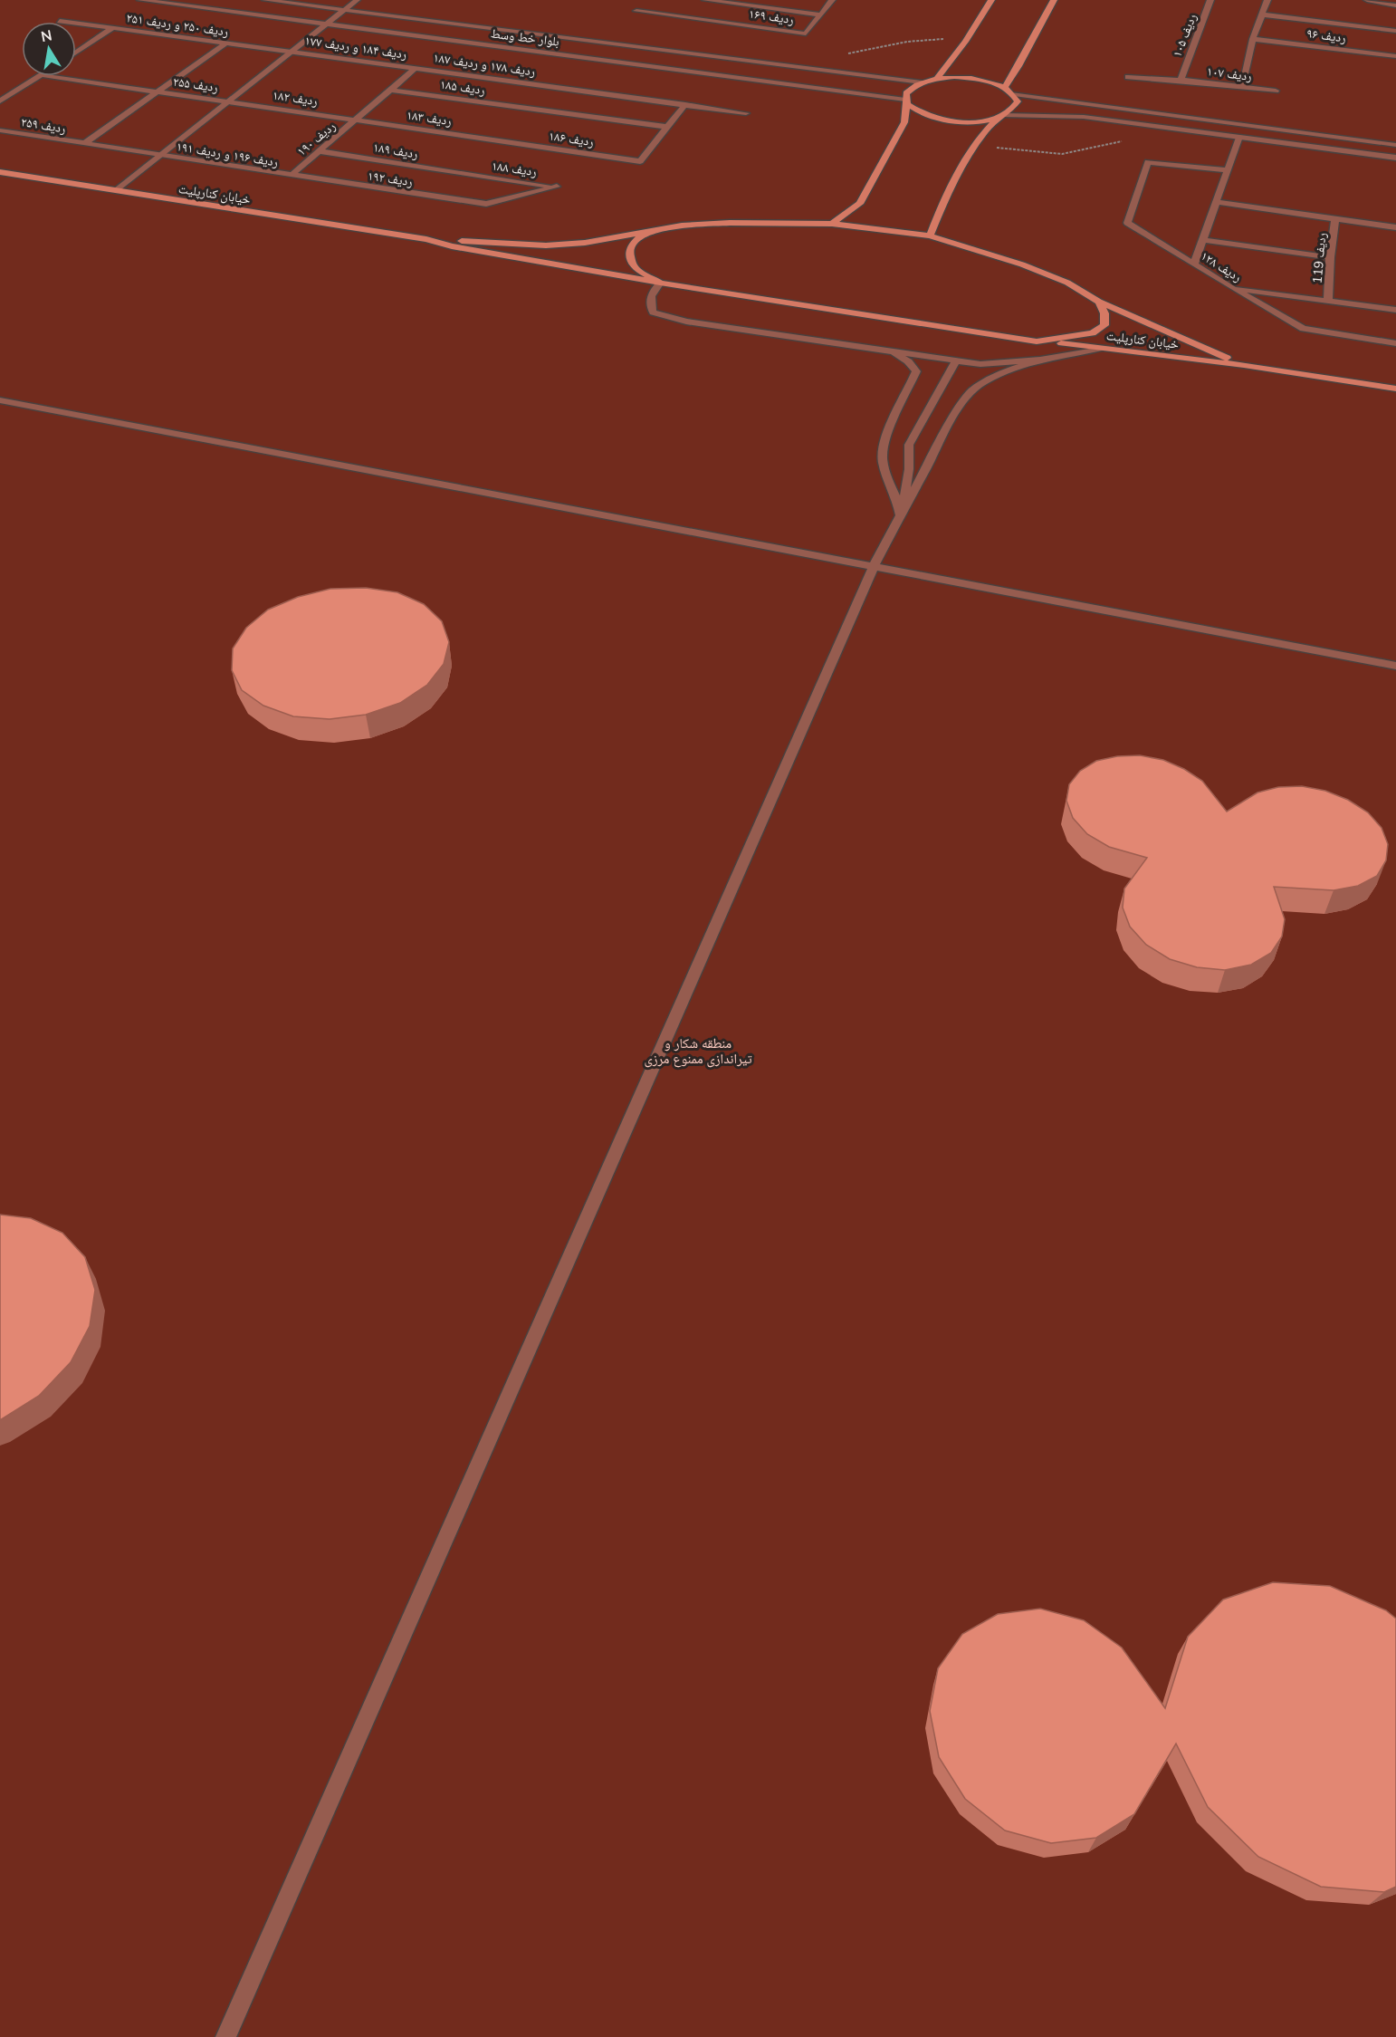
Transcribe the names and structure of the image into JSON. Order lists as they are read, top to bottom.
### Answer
{
  "streets": {
    "main road": ["خیابان کنارپلیت"],
    "street": [
      "ردیف ۱۶۹",
      "ردیف ۲۵۰ و ردیف ۲۵۱",
      "ردیف ۱۰۵",
      "ردیف ۹۶",
      "بلوار خط وسط",
      "ردیف ۱۸۴ و ردیف ۱۷۷",
      "ردیف ۱۷۸ و ردیف ۱۸۷",
      "ردیف ۱۰۷",
      "ردیف ۲۵۵",
      "ردیف ۱۸۵",
      "ردیف ۱۸۲",
      "ردیف ۱۸۳",
      "ردیف ۲۵۹",
      "ردیف ۱۹۰",
      "ردیف ۱۸۶",
      "ردیف ۱۸۹",
      "ردیف ۱۹۶ و ردیف ۱۹۱",
      "ردیف ۱۸۸",
      "ردیف ۱۹۲",
      "ردیف 119",
      "ردیف ۱۲۸"
    ]
  },
  "crossings": [
    ["ردیف ۲۵۰ و ردیف ۲۵۱", "ردیف ۱۸۴ و ردیف ۱۷۷"],
    ["ردیف ۱۰۵", "ردیف ۱۰۷"],
    ["ردیف ۱۸۴ و ردیف ۱۷۷", "ردیف ۱۷۸ و ردیف ۱۸۷"],
    ["ردیف ۱۸۴ و ردیف ۱۷۷", "ردیف ۱۹۰"],
    ["ردیف ۱۷۸ و ردیف ۱۸۷", "ردیف ۱۹۰"],
    ["ردیف ۲۵۵", "ردیف ۱۸۲"],
    ["ردیف ۱۸۵", "ردیف ۱۹۰"],
    ["ردیف ۱۸۵", "ردیف ۱۸۶"],
    ["ردیف ۱۸۲", "ردیف ۱۸۳"],
    ["ردیف ۱۸۲", "ردیف ۱۹۰"],
    ["ردیف ۱۸۳", "ردیف ۱۹۰"],
    ["ردیف ۱۸۳", "ردیف ۱۸۶"],
    ["ردیف ۲۵۹", "ردیف ۱۹۶ و ردیف ۱۹۱"],
    ["ردیف ۱۹۰", "ردیف ۱۸۹"],
    ["ردیف ۱۹۰", "ردیف ۱۹۶ و ردیف ۱۹۱"],
    ["ردیف ۱۹۰", "ردیف ۱۹۲"],
    ["ردیف ۱۸۹", "ردیف ۱۸۸"],
    ["ردیف ۱۹۶ و ردیف ۱۹۱", "ردیف ۱۹۲"],
    ["ردیف ۱۸۸", "ردیف ۱۹۲"]
  ],
  "parks": ["منطقه شکار و تیراندازی ممنوع مرزی"],
  "north": "top"
}
